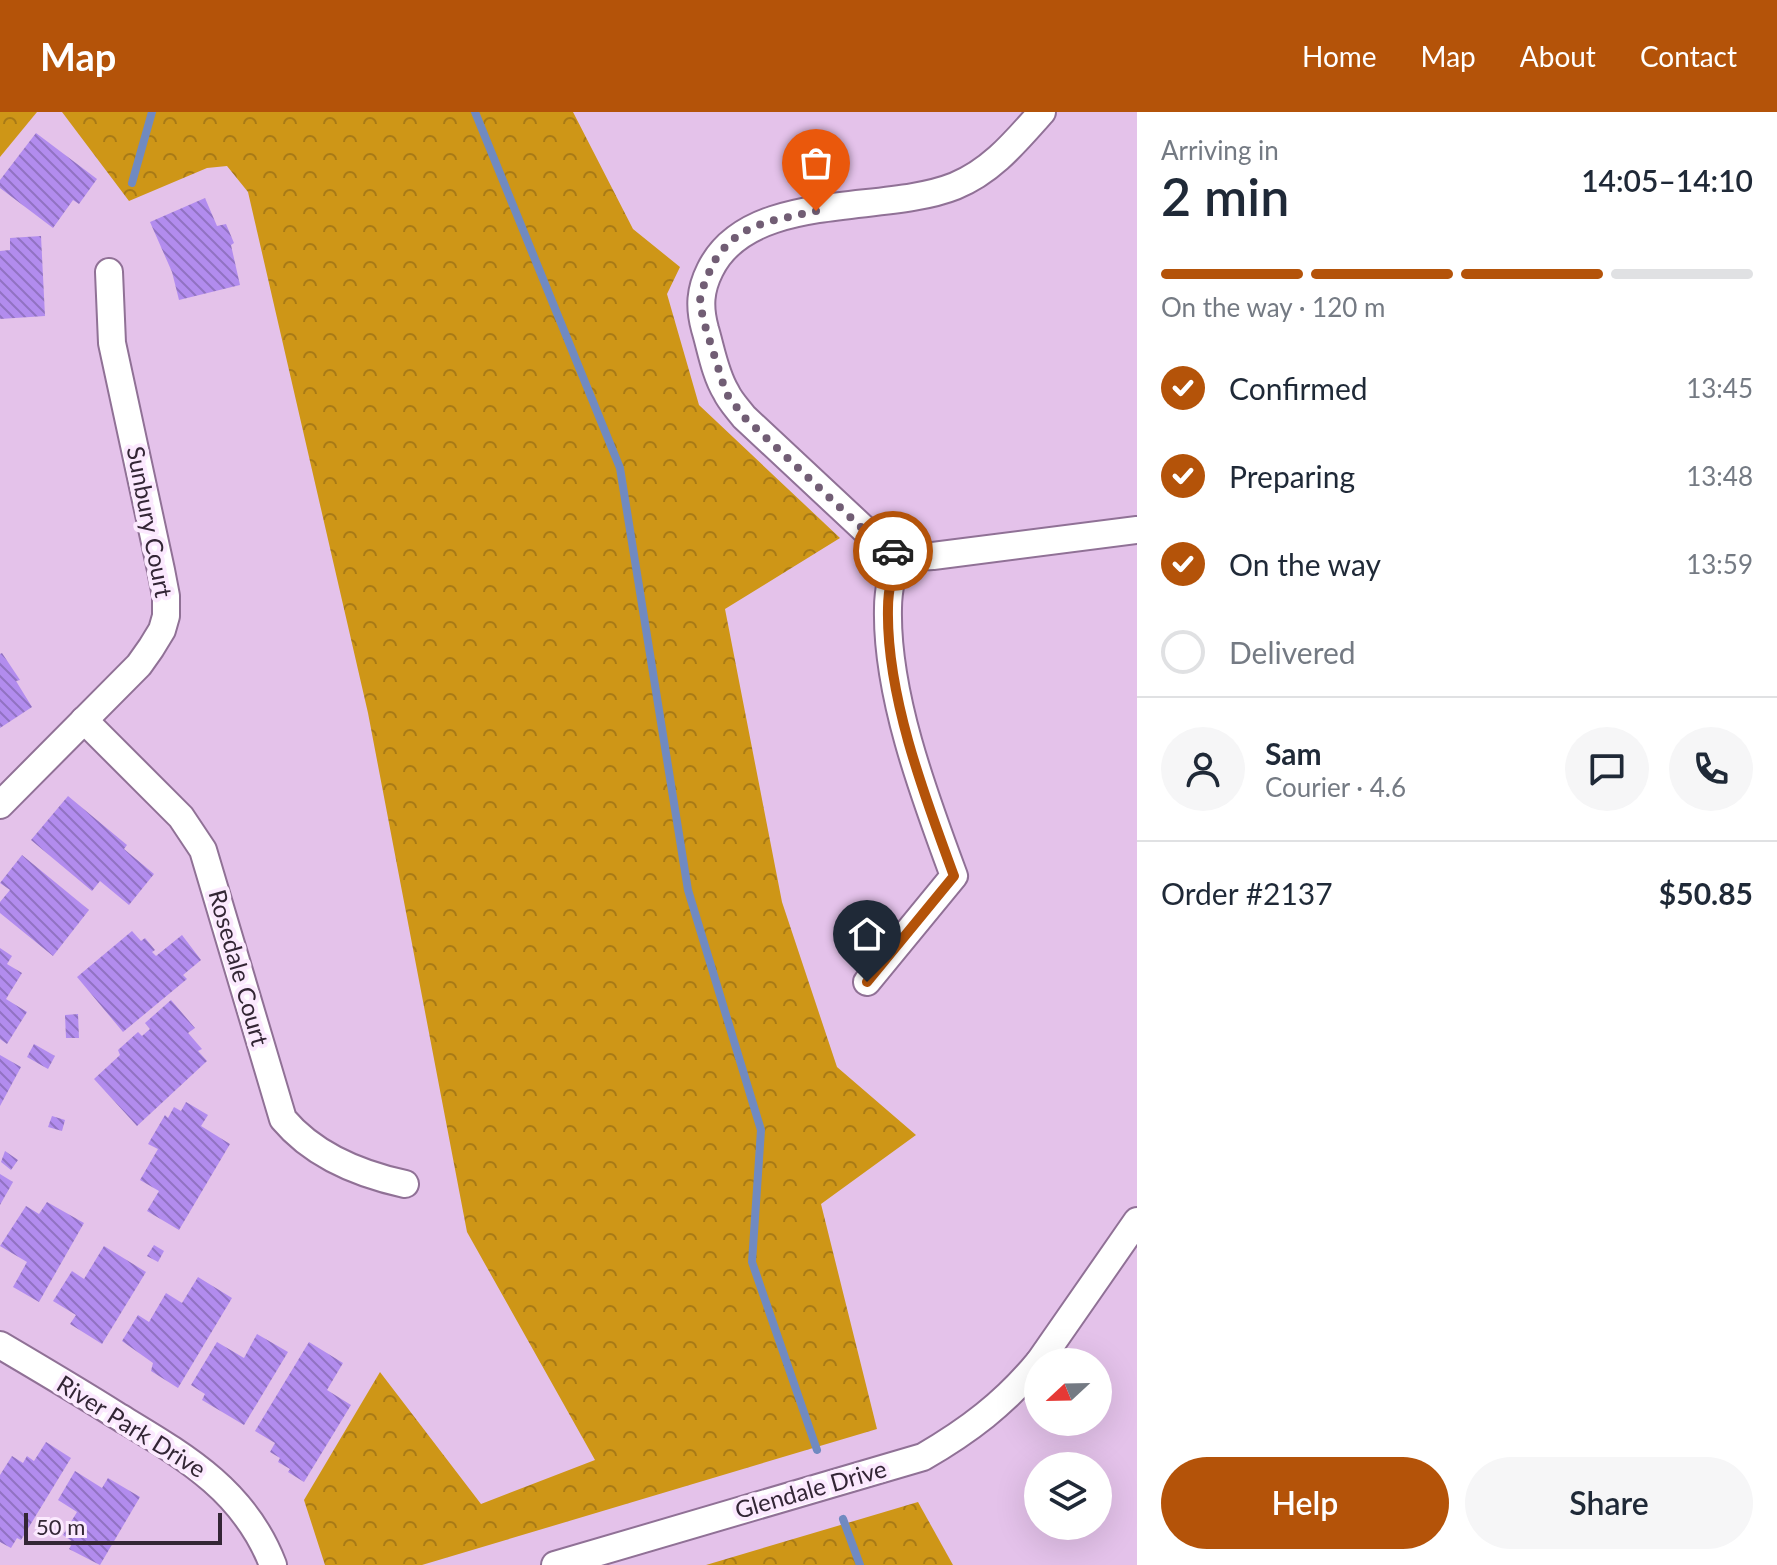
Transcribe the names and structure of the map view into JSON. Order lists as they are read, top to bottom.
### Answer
{
  "streets": {
    "street": [
      "Sunbury Court",
      "Rosedale Court",
      "River Park Drive",
      "Glendale Drive"
    ]
  },
  "crossings": [
    ["Sunbury Court", "Rosedale Court"]
  ],
  "scale_bar": "50 m",
  "north": "left",
  "page": {
    "header": "Map",
    "nav": [
      "Home",
      "Map",
      "About",
      "Contact"
    ],
    "heading": ["2 min", "Arriving in", "14:05–14:10"],
    "panel": [
      "Sam",
      "Courier · 4.6",
      "Order #2137",
      "$50.85"
    ],
    "bar": "On the way · 120 m",
    "list": [
      ["Confirmed", "13:45"],
      ["Preparing", "13:48"],
      ["On the way", "13:59"],
      "Delivered"
    ],
    "buttons": ["Help", "Share"],
    "scale": "50 m"
  }
}
